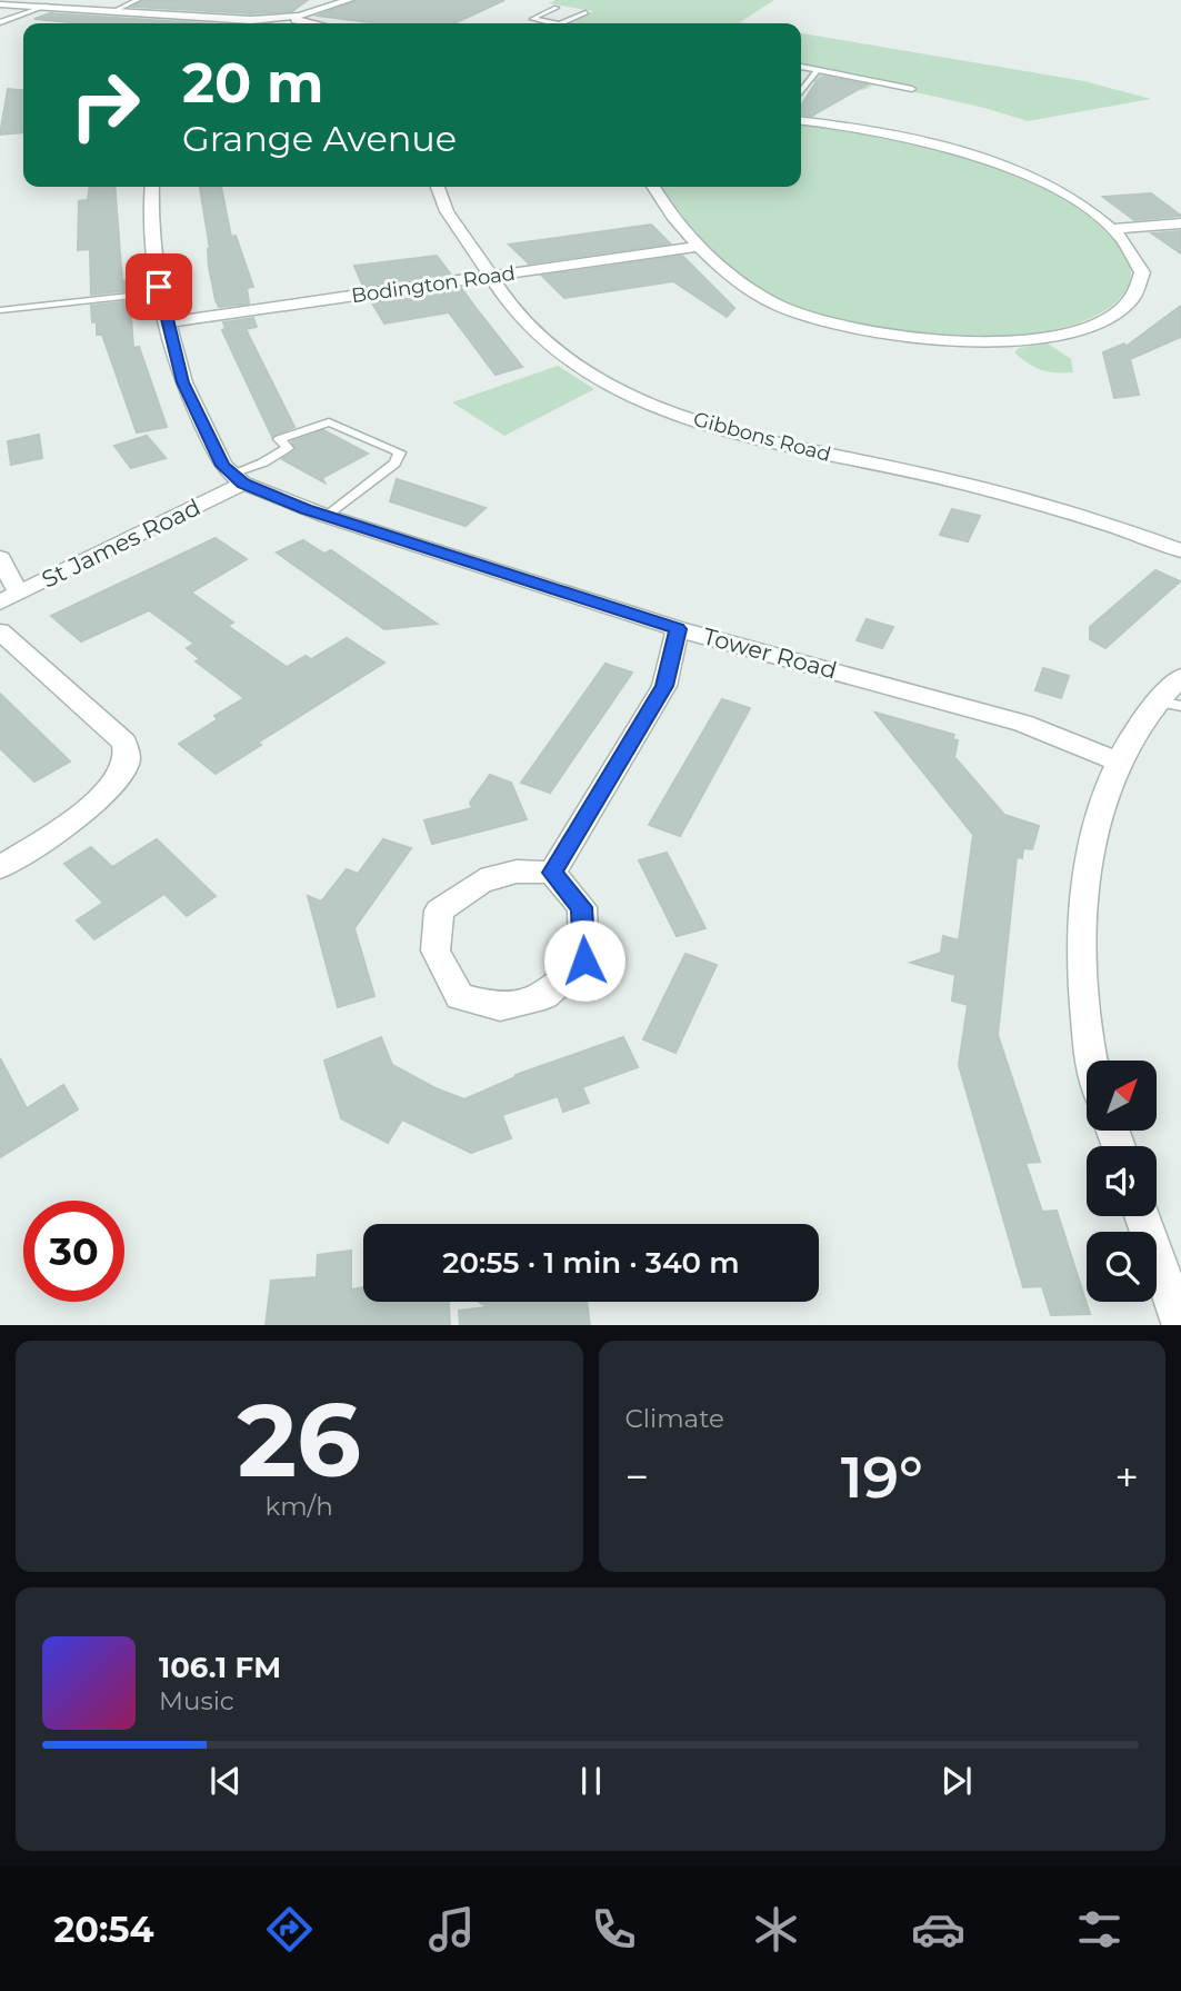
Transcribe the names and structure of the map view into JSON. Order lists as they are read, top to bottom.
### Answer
{
  "streets": {
    "street": [
      "Bodington Road",
      "Gibbons Road",
      "St James Road",
      "Tower Road"
    ]
  },
  "crossings": [
    ["Bodington Road", "Gibbons Road"],
    ["St James Road", "Tower Road"]
  ],
  "north": "top right",
  "page": {
    "turn": ["20 m", "Grange Avenue"],
    "limit": "30",
    "trip": "20:55 · 1 min · 340 m",
    "tile": [
      ["26", "km/h"],
      "Climate"
    ],
    "heat": ["−", "19°", "+"],
    "song": ["106.1 FM", "Music"],
    "tabs": "20:54"
  }
}
